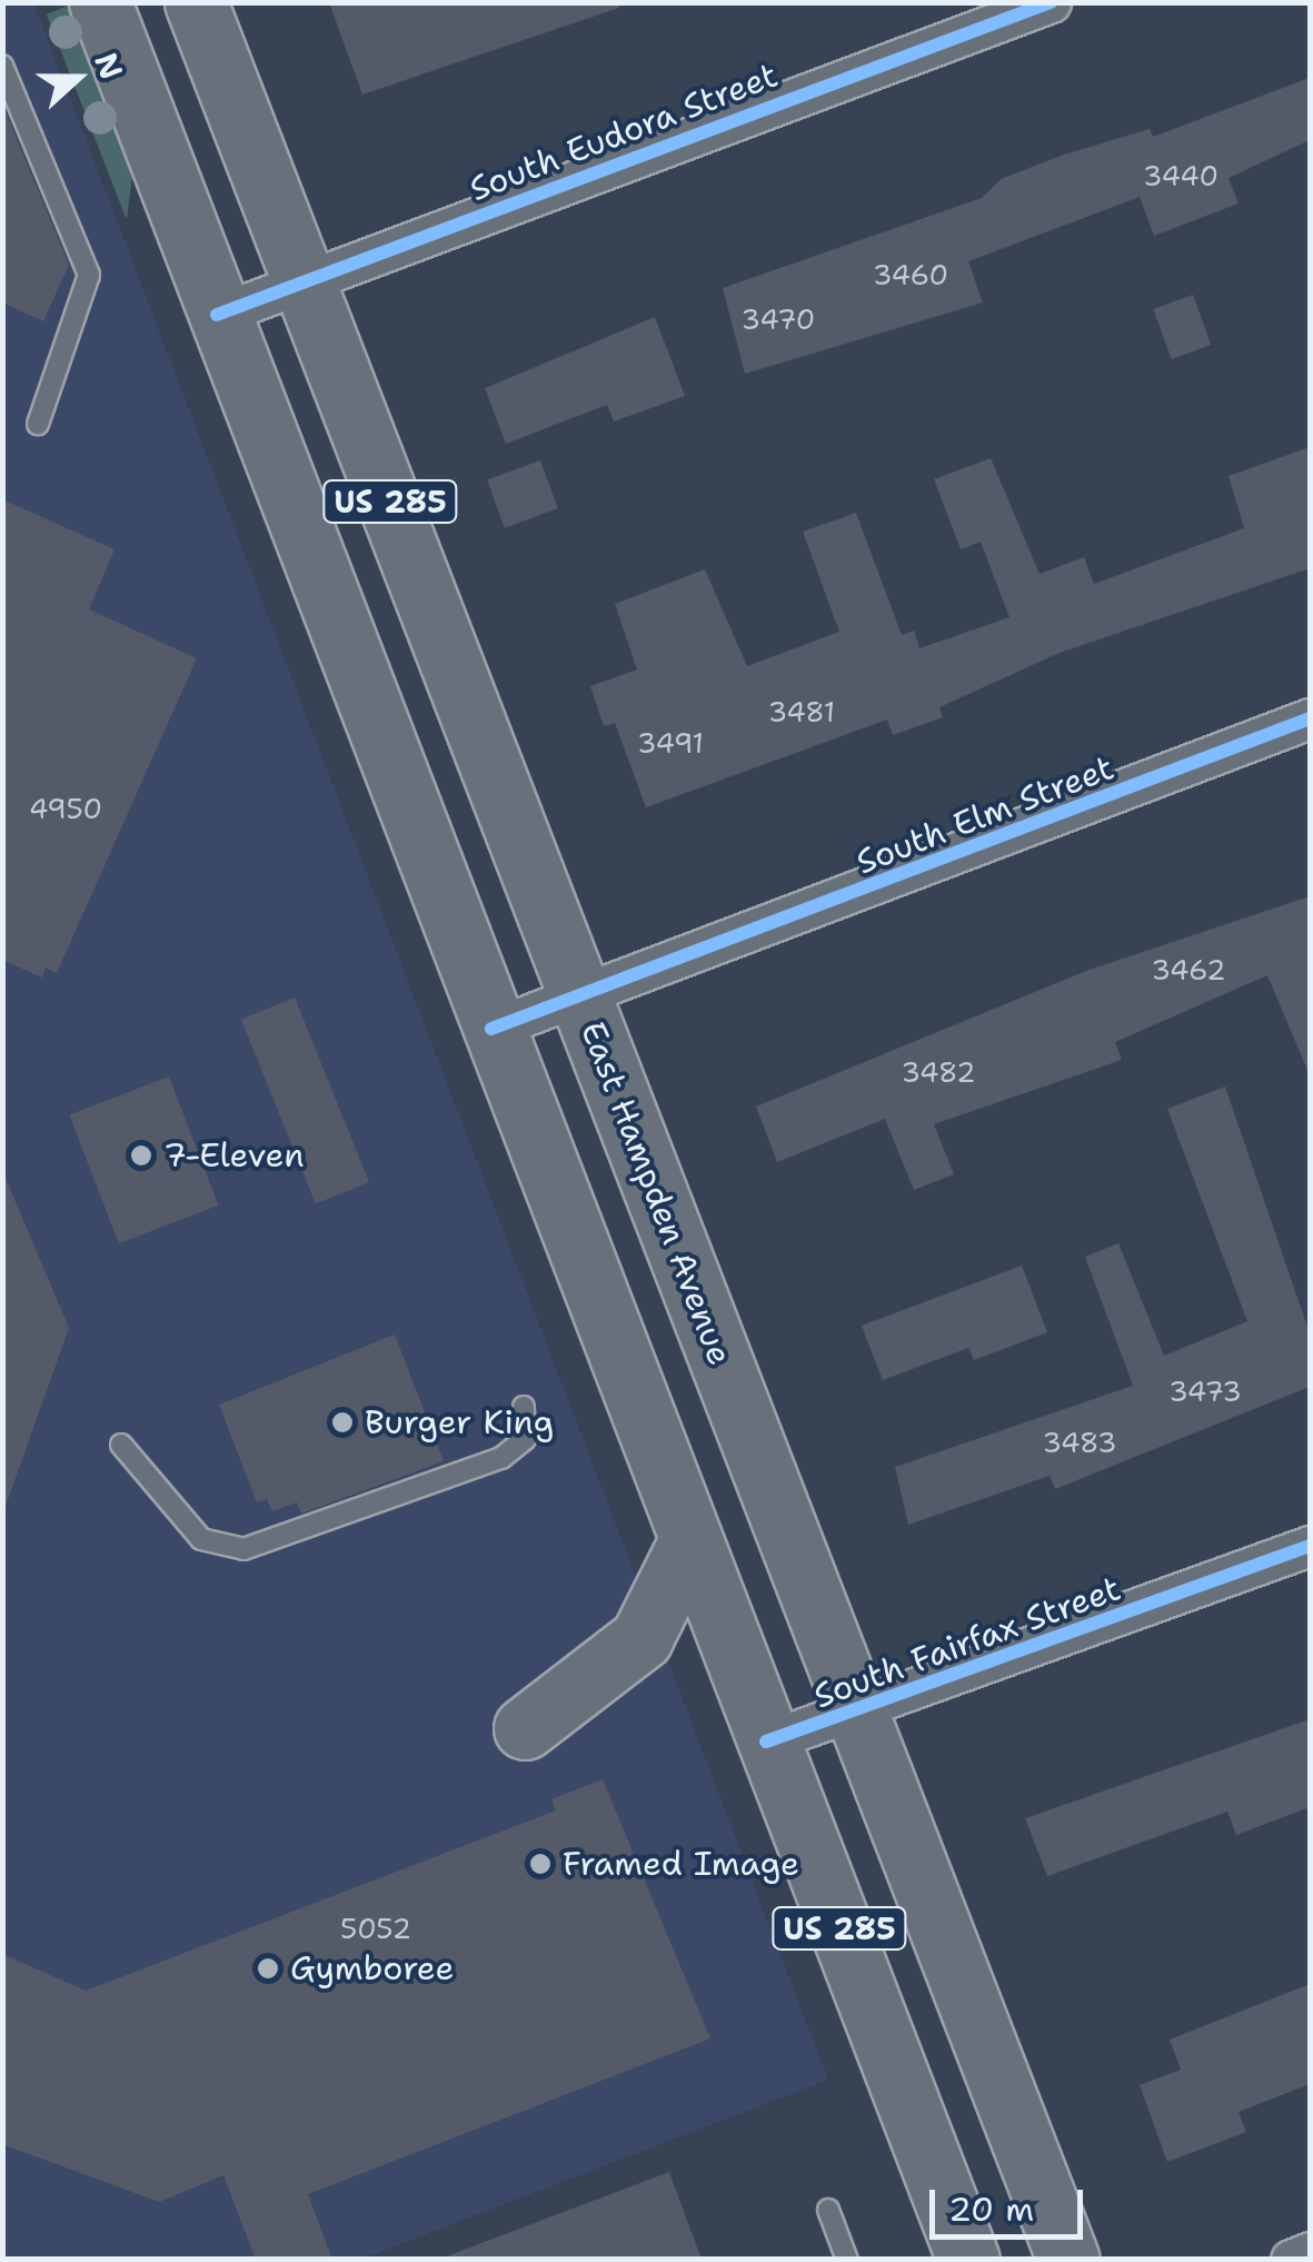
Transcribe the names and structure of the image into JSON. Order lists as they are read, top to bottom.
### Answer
{
  "streets": {
    "highway": ["US 285", "East Hampden Avenue"],
    "street": ["South Eudora Street", "South Elm Street", "South Fairfax Street"]
  },
  "crossings": [
    ["South Eudora Street", "US 285"],
    ["South Eudora Street", "East Hampden Avenue"],
    ["US 285", "South Elm Street"],
    ["US 285", "South Fairfax Street"],
    ["South Elm Street", "East Hampden Avenue"],
    ["East Hampden Avenue", "South Fairfax Street"]
  ],
  "places": [
    "7-Eleven",
    "Burger King",
    "Framed Image",
    "Gymboree"
  ],
  "house_numbers": [
    "3440",
    "3460",
    "3470",
    "3481",
    "3491",
    "4950",
    "3462",
    "3482",
    "3473",
    "3483",
    "5052"
  ],
  "scale_bar": "20 m",
  "north": "right"
}
